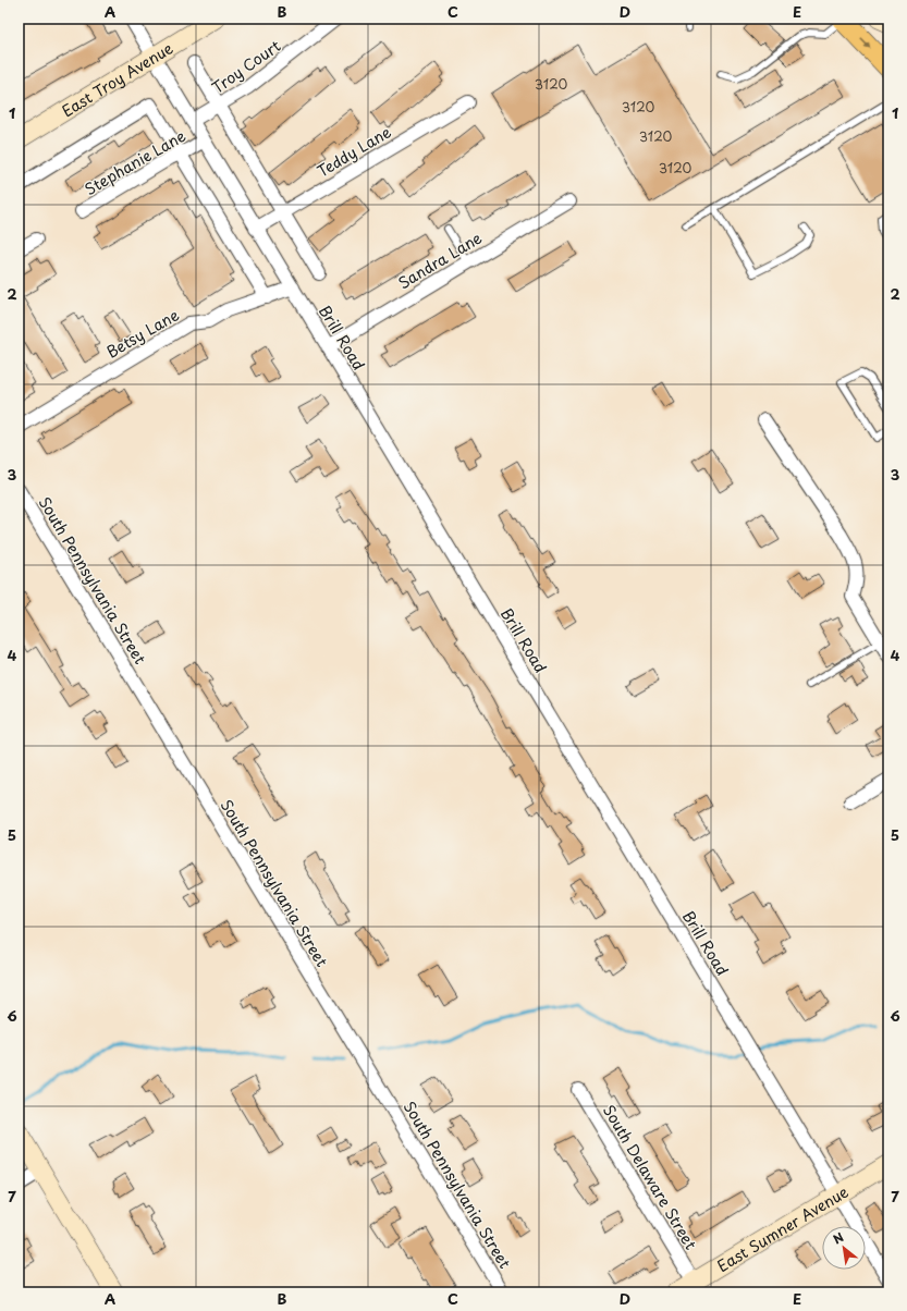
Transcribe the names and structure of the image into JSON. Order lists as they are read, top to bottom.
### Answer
{
  "streets": {
    "main road": ["East Troy Avenue", "East Sumner Avenue"],
    "street": [
      "Troy Court",
      "Teddy Lane",
      "Stephanie Lane",
      "Sandra Lane",
      "Betsy Lane",
      "Brill Road",
      "South Pennsylvania Street",
      "South Delaware Street"
    ]
  },
  "crossings": [
    ["Troy Court", "Brill Road"],
    ["East Troy Avenue", "Brill Road"],
    ["Teddy Lane", "Brill Road"],
    ["Stephanie Lane", "Brill Road"],
    ["Sandra Lane", "Brill Road"],
    ["Betsy Lane", "Brill Road"],
    ["Brill Road", "East Sumner Avenue"],
    ["South Delaware Street", "East Sumner Avenue"]
  ],
  "house_numbers": [
    "3120",
    "3120",
    "3120",
    "3120"
  ],
  "north": "top left",
  "grid": {
    "columns": [
      "A",
      "B",
      "C",
      "D",
      "E"
    ],
    "rows": [
      "1",
      "2",
      "3",
      "4",
      "5",
      "6",
      "7"
    ]
  }
}
